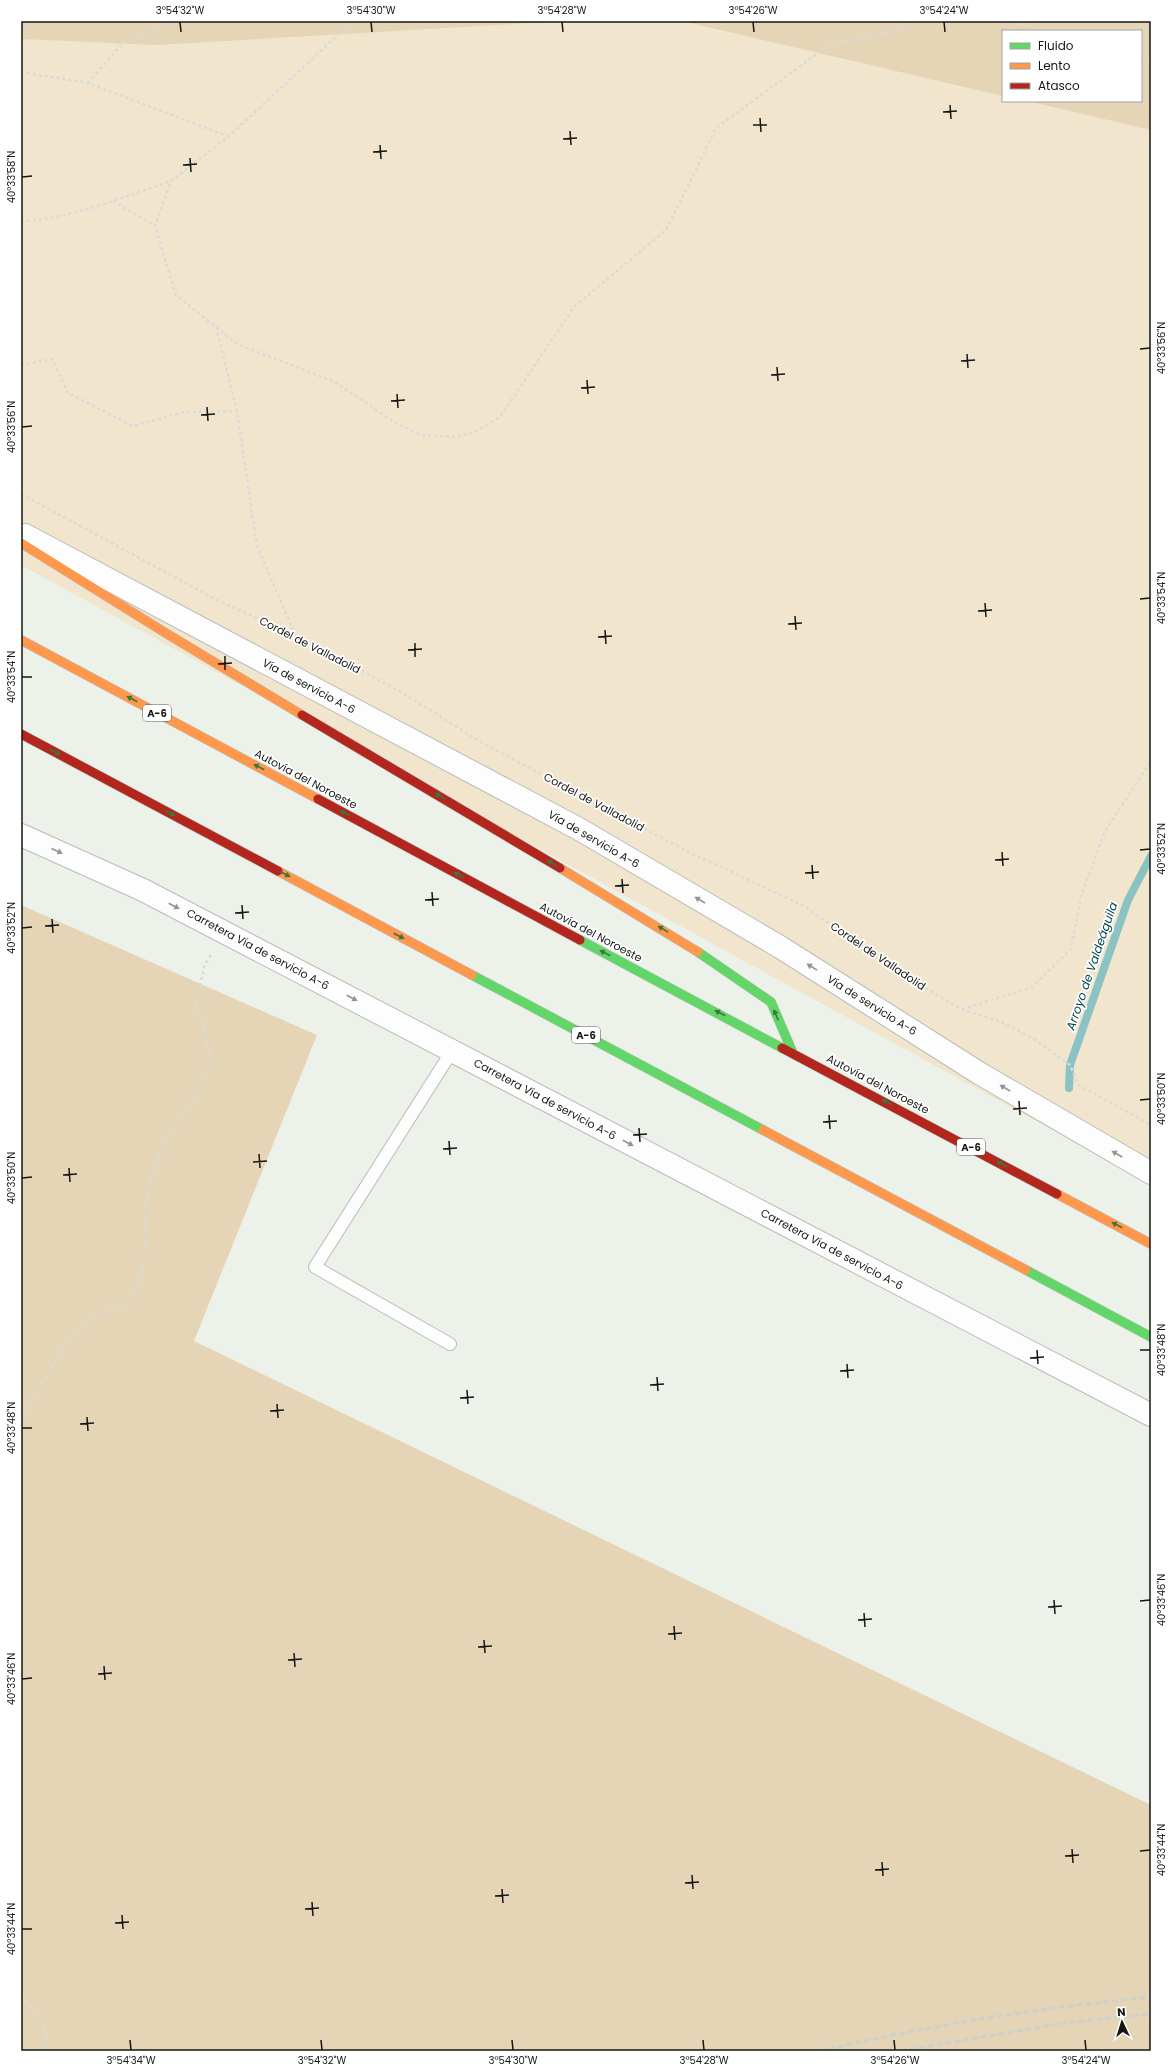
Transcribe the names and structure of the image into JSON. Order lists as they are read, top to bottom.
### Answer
{
  "streets": {
    "highway": ["A-6", "Autovía del Noroeste"],
    "street": ["Vía de servicio A-6", "Carretera Vía de servicio A-6"],
    "path": ["Cordel de Valladolid"]
  },
  "one_way": ["Vía de servicio A-6", "Carretera Vía de servicio A-6"],
  "water": ["Arroyo de Valdeáguila"],
  "legend": ["Fluido", "Lento", "Atasco"],
  "north": "top",
  "coordinates": [
    "3°54'32\"W",
    "3°54'30\"W",
    "3°54'28\"W",
    "3°54'26\"W",
    "3°54'24\"W",
    "40°33'58\"N",
    "40°33'56\"N",
    "40°33'54\"N",
    "40°33'52\"N",
    "40°33'50\"N",
    "40°33'48\"N",
    "40°33'46\"N",
    "40°33'44\"N",
    "3°54'34\"W"
  ]
}
